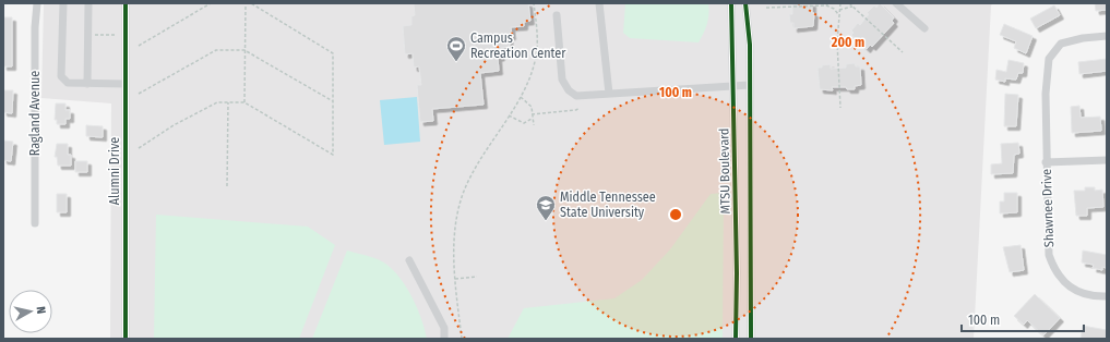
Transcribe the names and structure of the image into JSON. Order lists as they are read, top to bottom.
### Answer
{
  "streets": {
    "street": [
      "Ragland Avenue",
      "Alumni Drive",
      "MTSU Boulevard",
      "Shawnee Drive"
    ]
  },
  "places": {
    "sports": ["Campus Recreation Center"],
    "school or university": ["Middle Tennessee State University"]
  },
  "scale_bar": "100 m",
  "north": "right",
  "rings": ["200 m", "100 m"]
}
